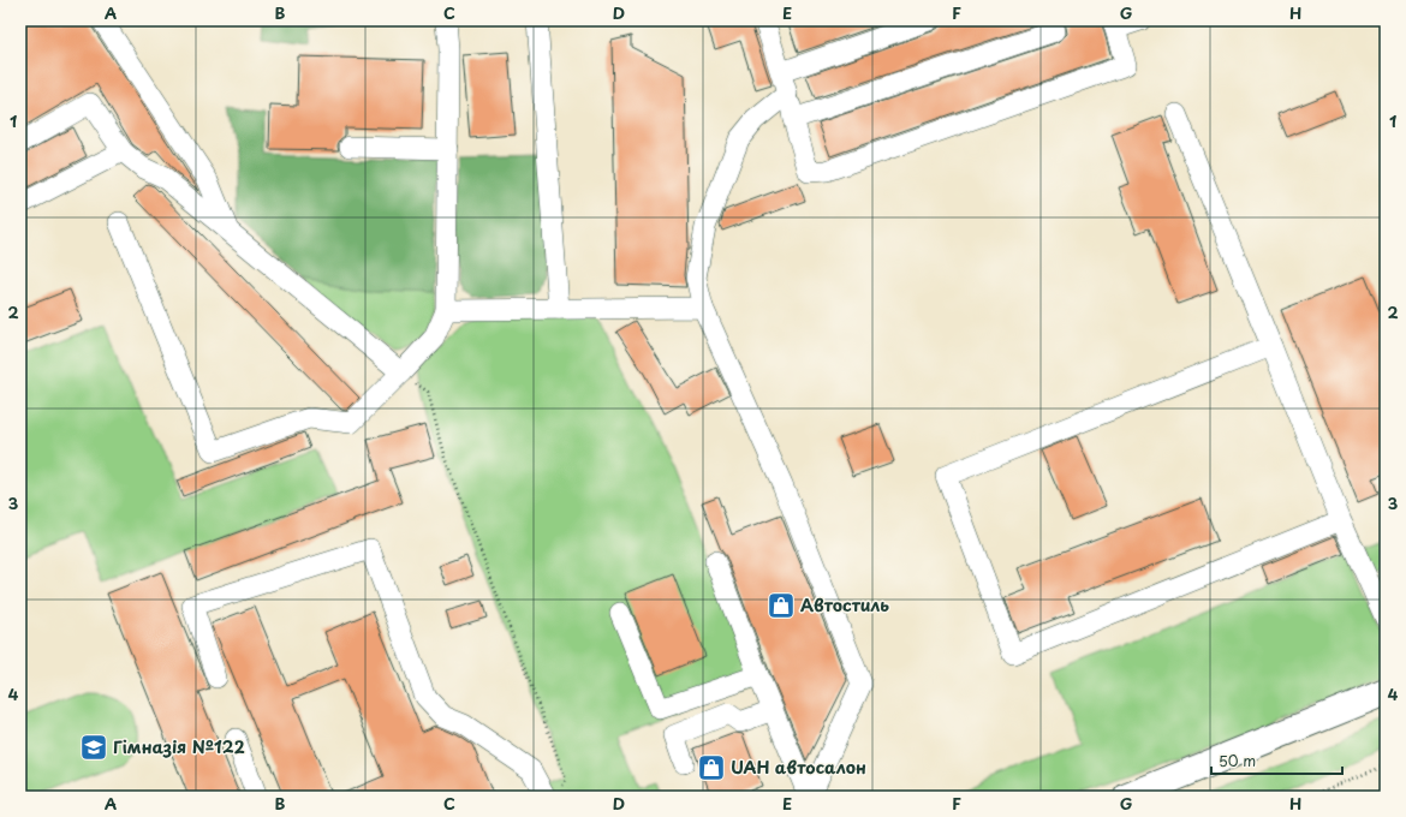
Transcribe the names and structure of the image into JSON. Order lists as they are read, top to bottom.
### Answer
{
  "places": {
    "shop": ["Автостиль", "UAH автосалон"],
    "school or university": ["Гімназія №122"]
  },
  "scale_bar": "50 m",
  "grid": {
    "columns": [
      "A",
      "B",
      "C",
      "D",
      "E",
      "F",
      "G",
      "H"
    ],
    "rows": [
      "1",
      "2",
      "3",
      "4"
    ]
  }
}
